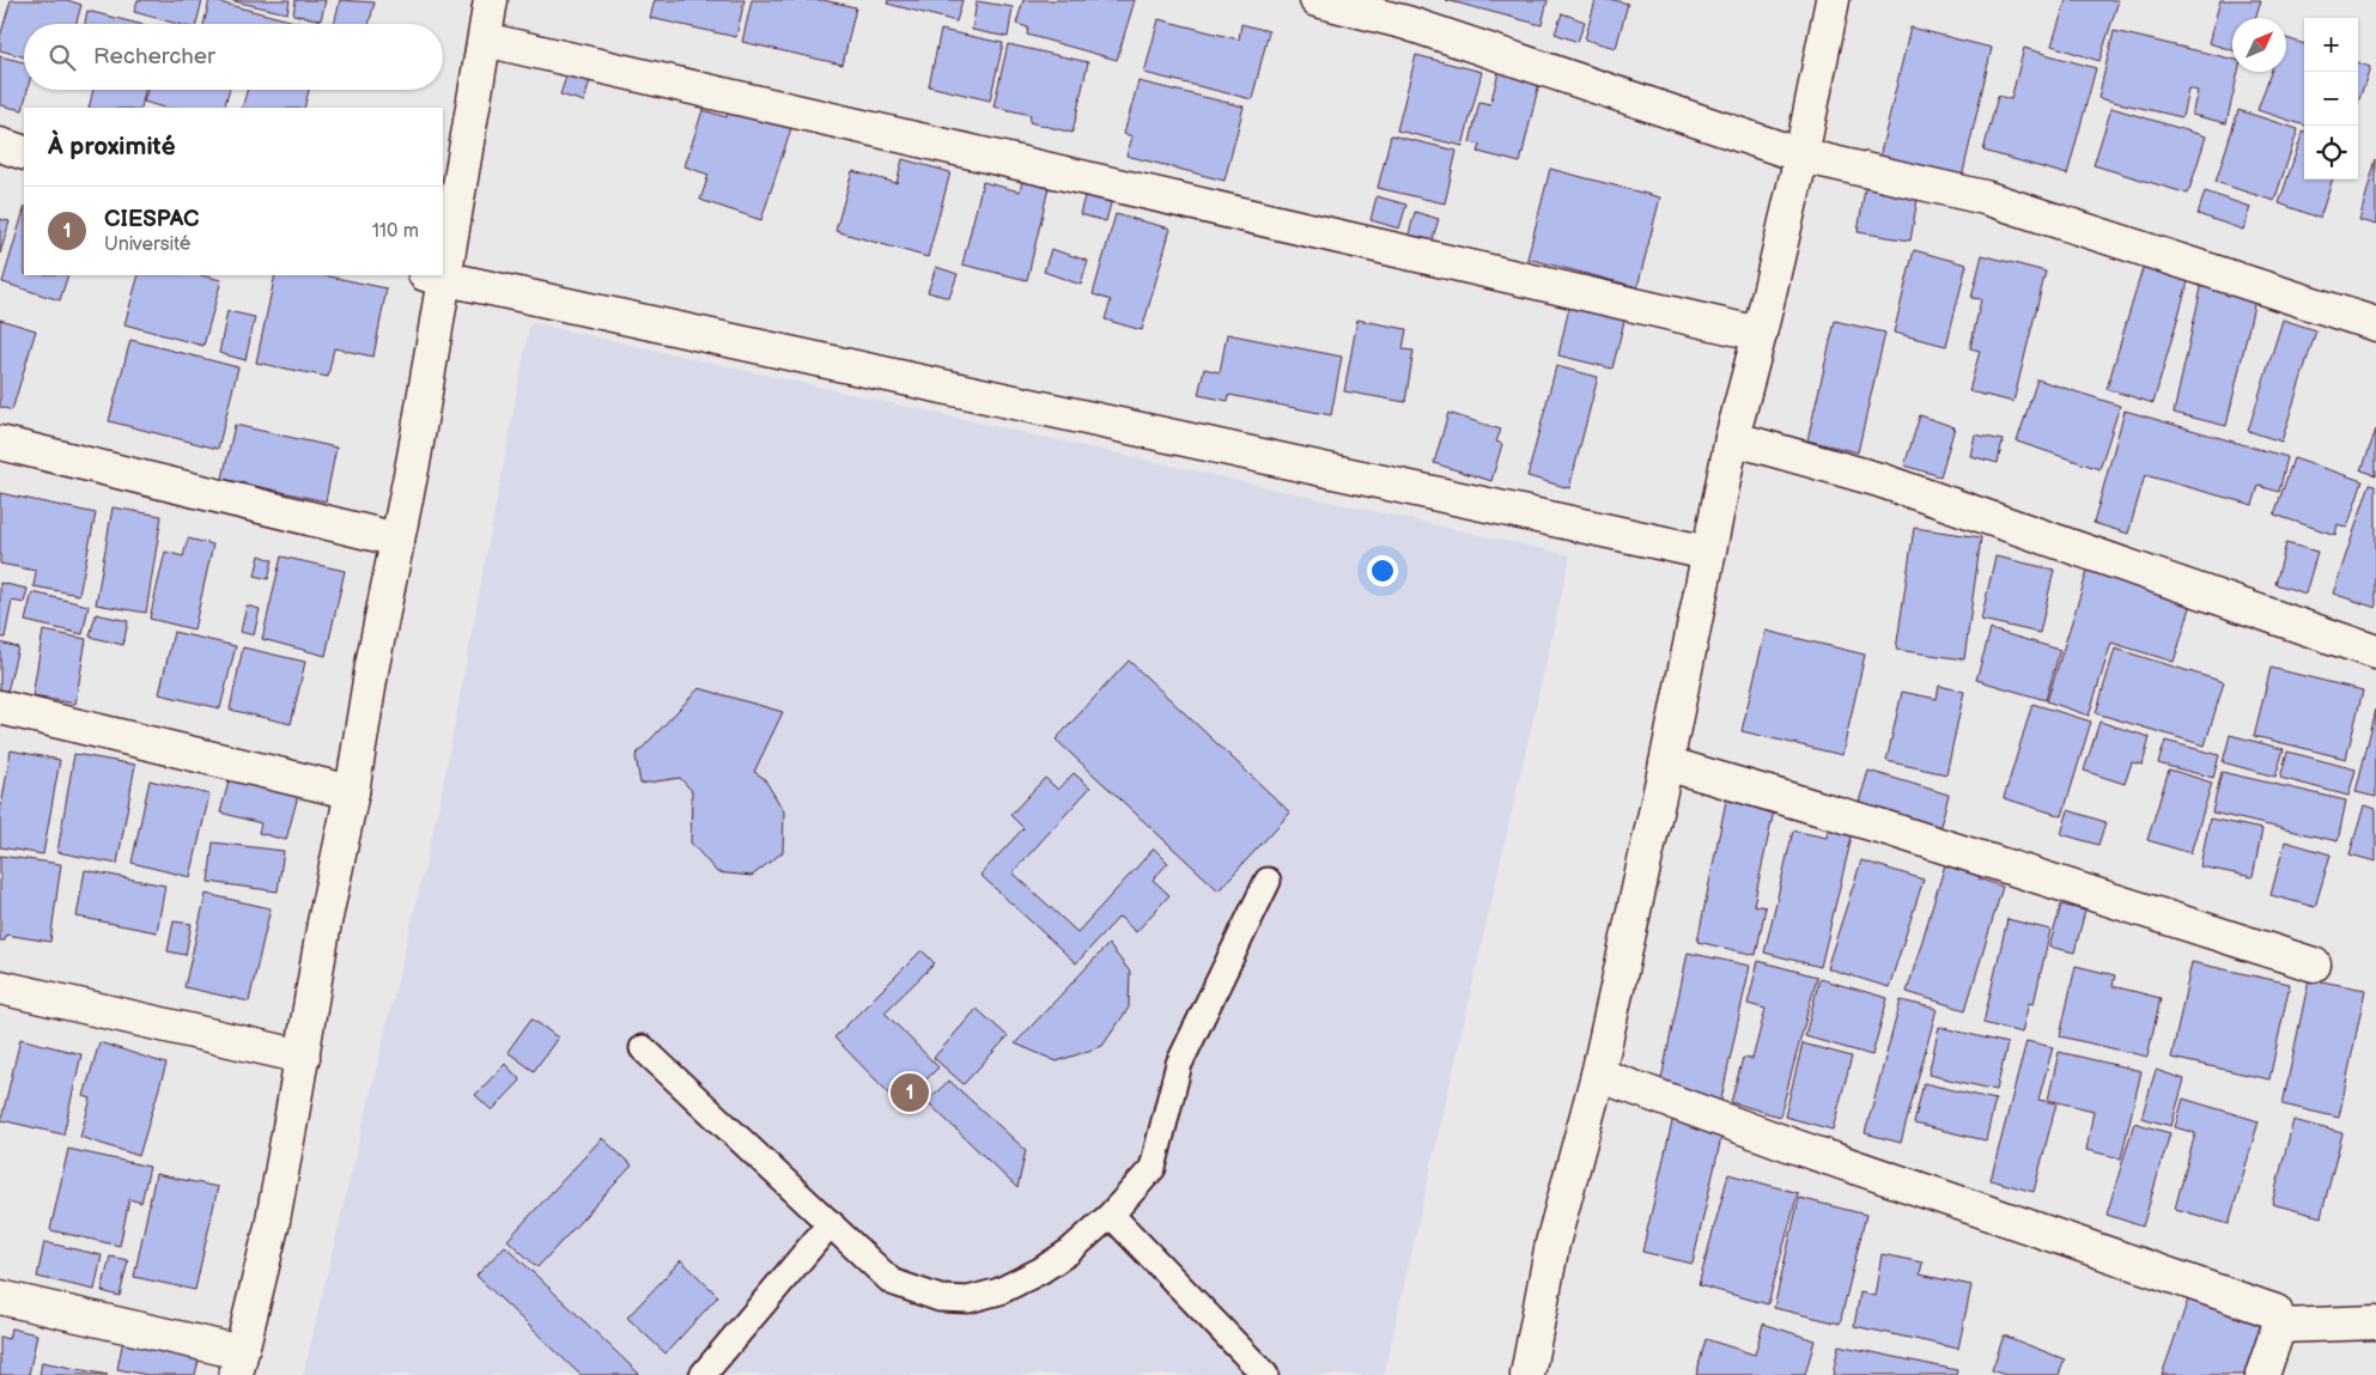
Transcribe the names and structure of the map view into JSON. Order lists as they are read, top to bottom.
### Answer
{
  "north": "top right",
  "page": {
    "map_buttons": ["+", "−"],
    "search": "Rechercher",
    "heading": "À proximité",
    "list": [
      {
        "mark": "1",
        "name": "CIESPAC",
        "note": "Université",
        "value": "110 m"
      }
    ],
    "pins": "1"
  }
}
